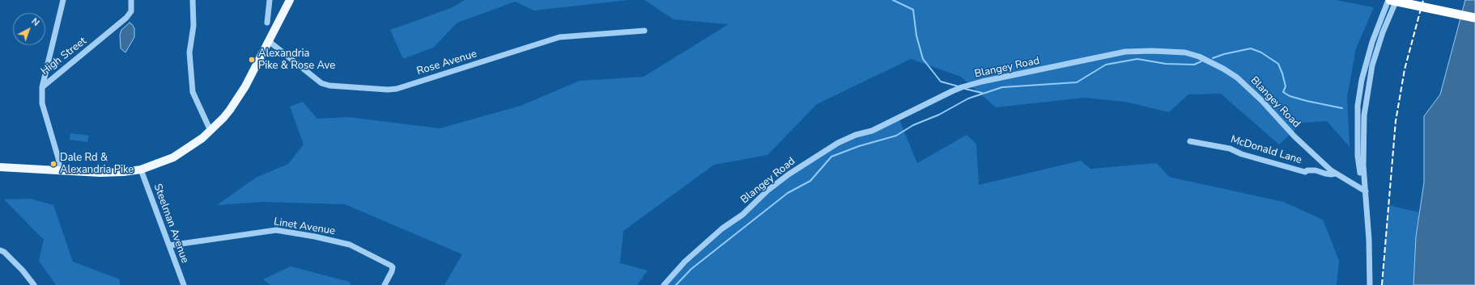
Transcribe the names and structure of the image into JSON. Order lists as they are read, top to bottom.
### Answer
{
  "streets": {
    "street": [
      "High Street",
      "Rose Avenue",
      "Blangey Road",
      "McDonald Lane",
      "Steelman Avenue",
      "Linet Avenue"
    ]
  },
  "crossings": [
    ["Blangey Road", "McDonald Lane"],
    ["Steelman Avenue", "Linet Avenue"]
  ],
  "places": ["Alexandria Pike & Rose Ave", "Dale Rd & Alexandria Pike"],
  "north": "top right"
}
